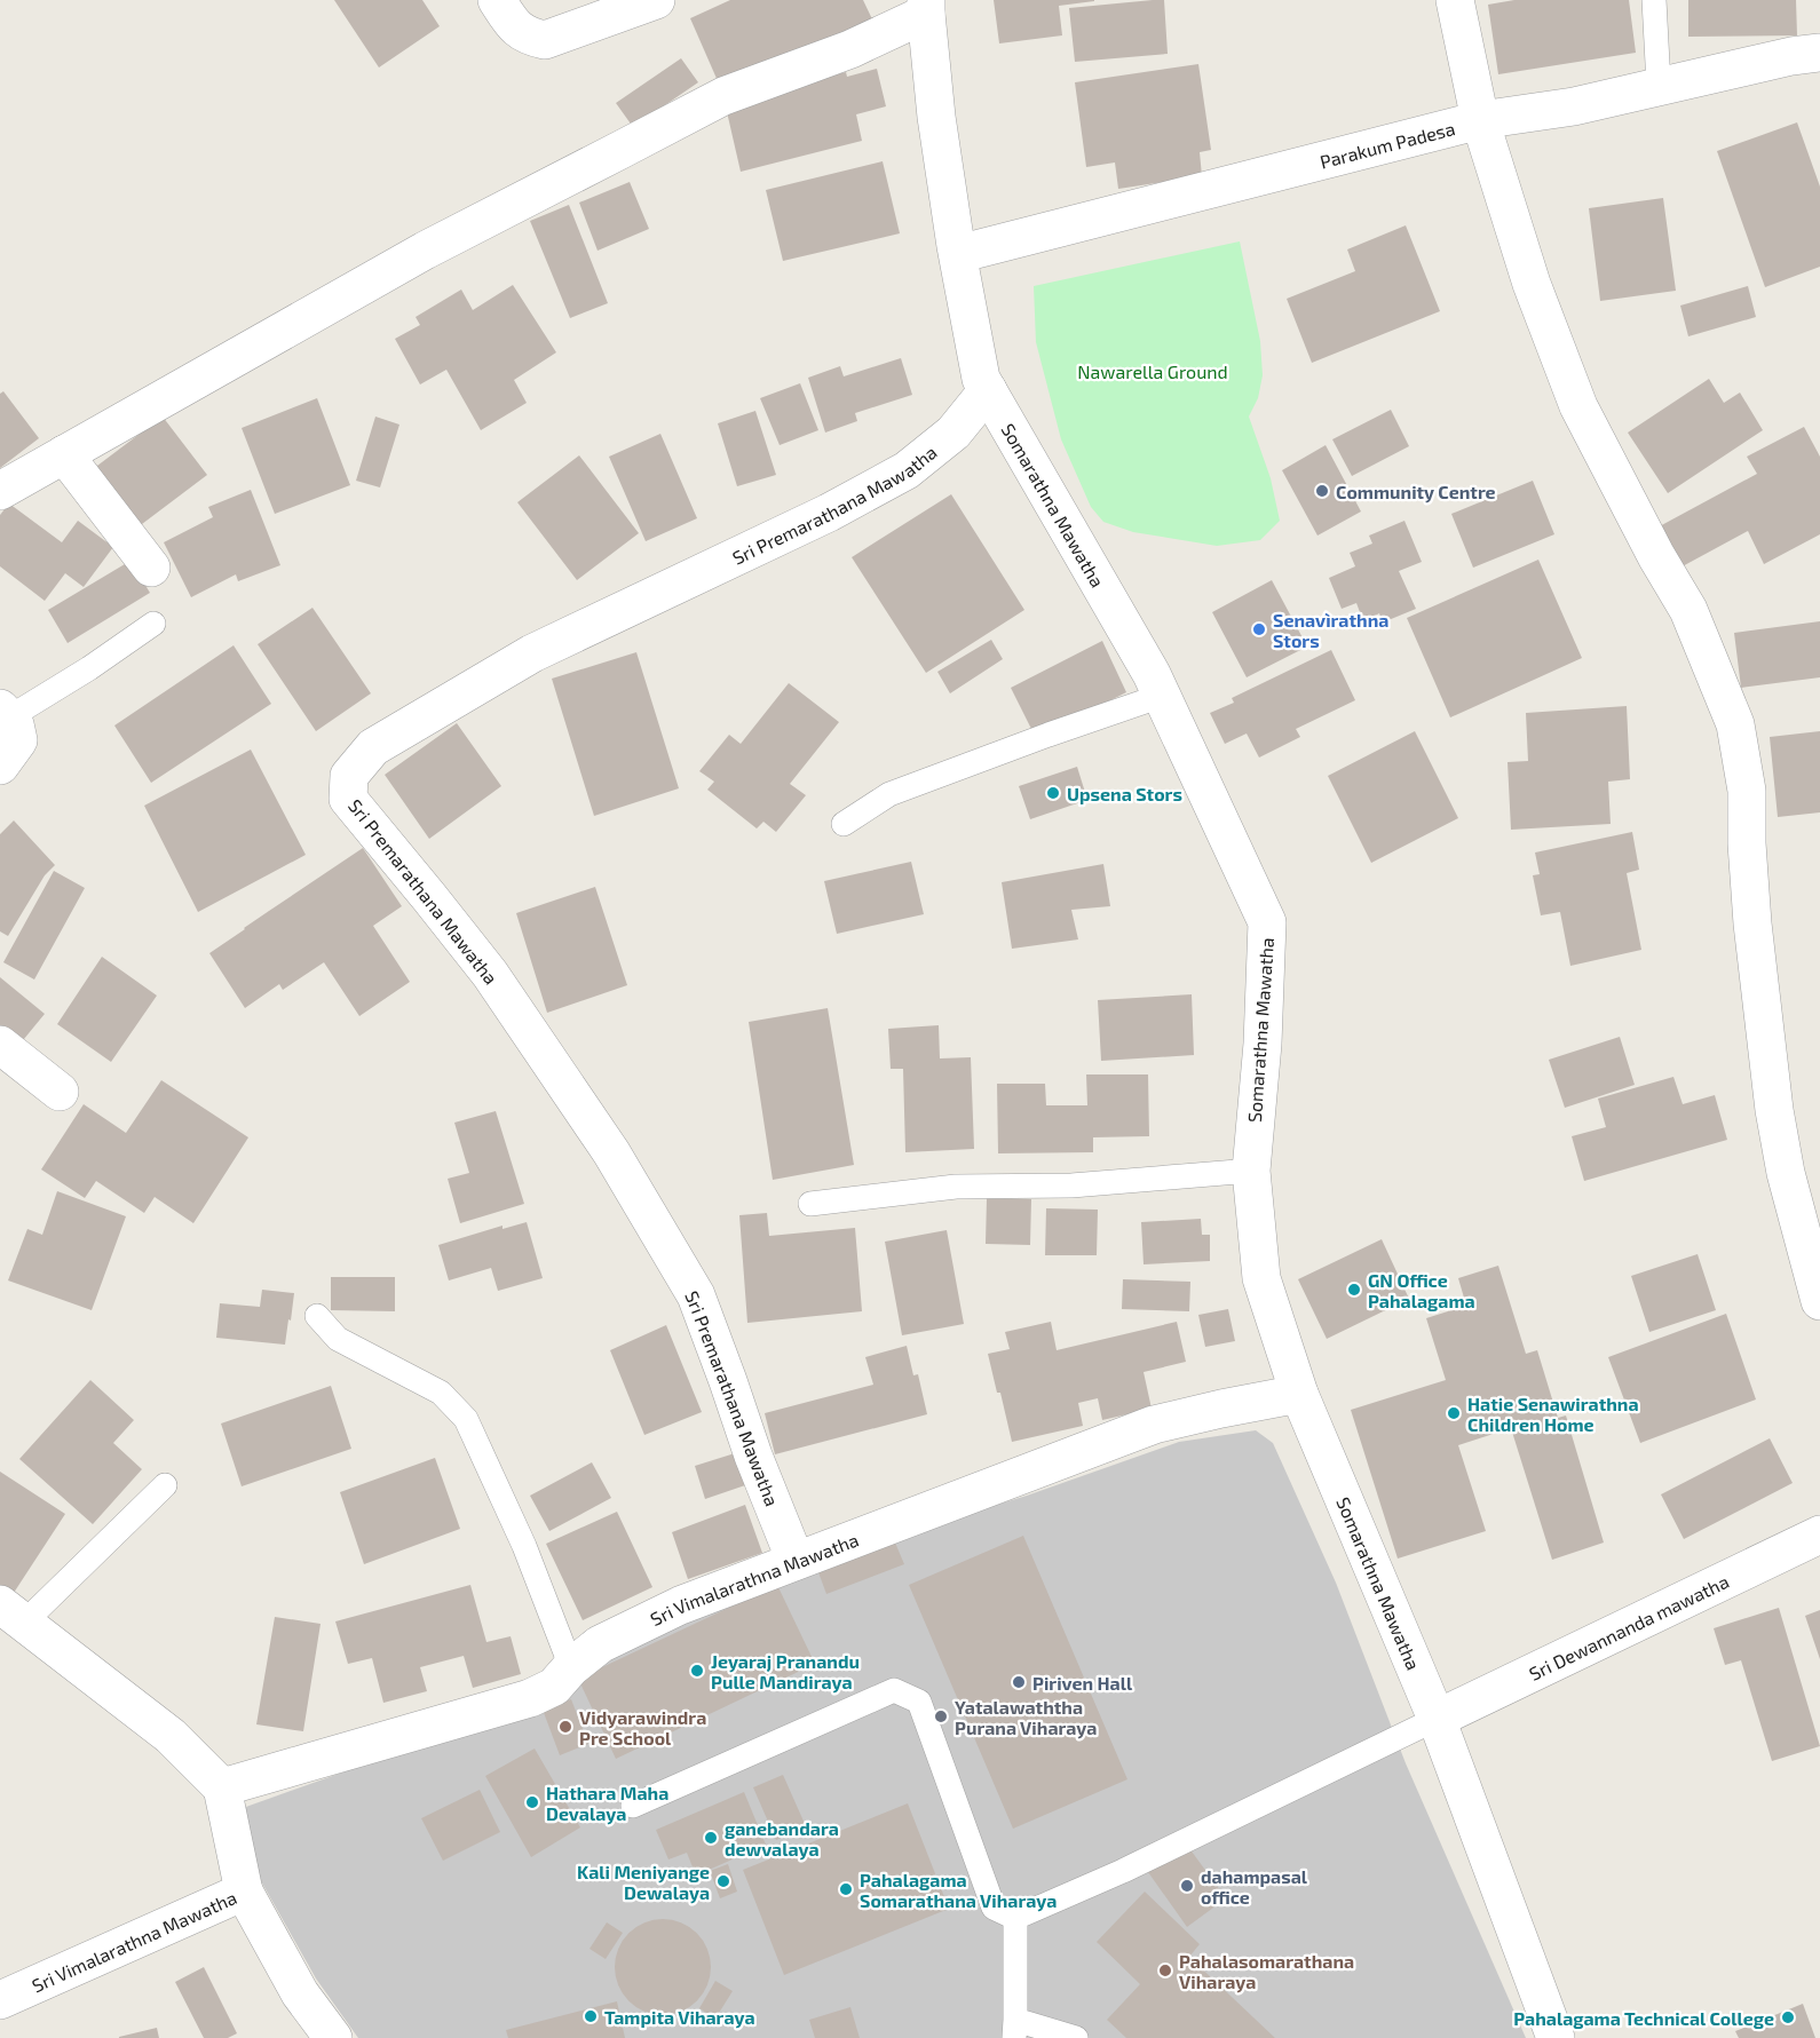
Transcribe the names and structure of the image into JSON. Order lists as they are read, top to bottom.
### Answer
{
  "streets": {
    "street": [
      "Parakum Padesa",
      "Sri Premarathana Mawatha",
      "Somarathna Mawatha",
      "Sri Vimalarathna Mawatha",
      "Sri Dewannanda mawatha"
    ]
  },
  "crossings": [
    ["Parakum Padesa", "Somarathna Mawatha"],
    ["Sri Premarathana Mawatha", "Somarathna Mawatha"],
    ["Sri Premarathana Mawatha", "Sri Vimalarathna Mawatha"],
    ["Somarathna Mawatha", "Sri Vimalarathna Mawatha"],
    ["Somarathna Mawatha", "Sri Dewannanda mawatha"]
  ],
  "parks": ["Nawarella Ground"],
  "places": [
    "Community Centre",
    "Senavìrathna Stors",
    "Upsena Stors",
    "GN Office Pahalagama",
    "Hatie Senawirathna Children Home",
    "Jeyaraj Pranandu Pulle Mandiraya",
    "Piriven Hall",
    "Yatalawaththa Purana Viharaya",
    "Vidyarawindra Pre School",
    "Hathara Maha Devalaya",
    "ganebandara dewvalaya",
    "Kali Meniyange Dewalaya",
    "dahampasal office",
    "Pahalagama Somarathana Viharaya",
    "Pahalasomarathana Viharaya",
    "Tampita Viharaya",
    "Pahalagama Technical College"
  ]
}
